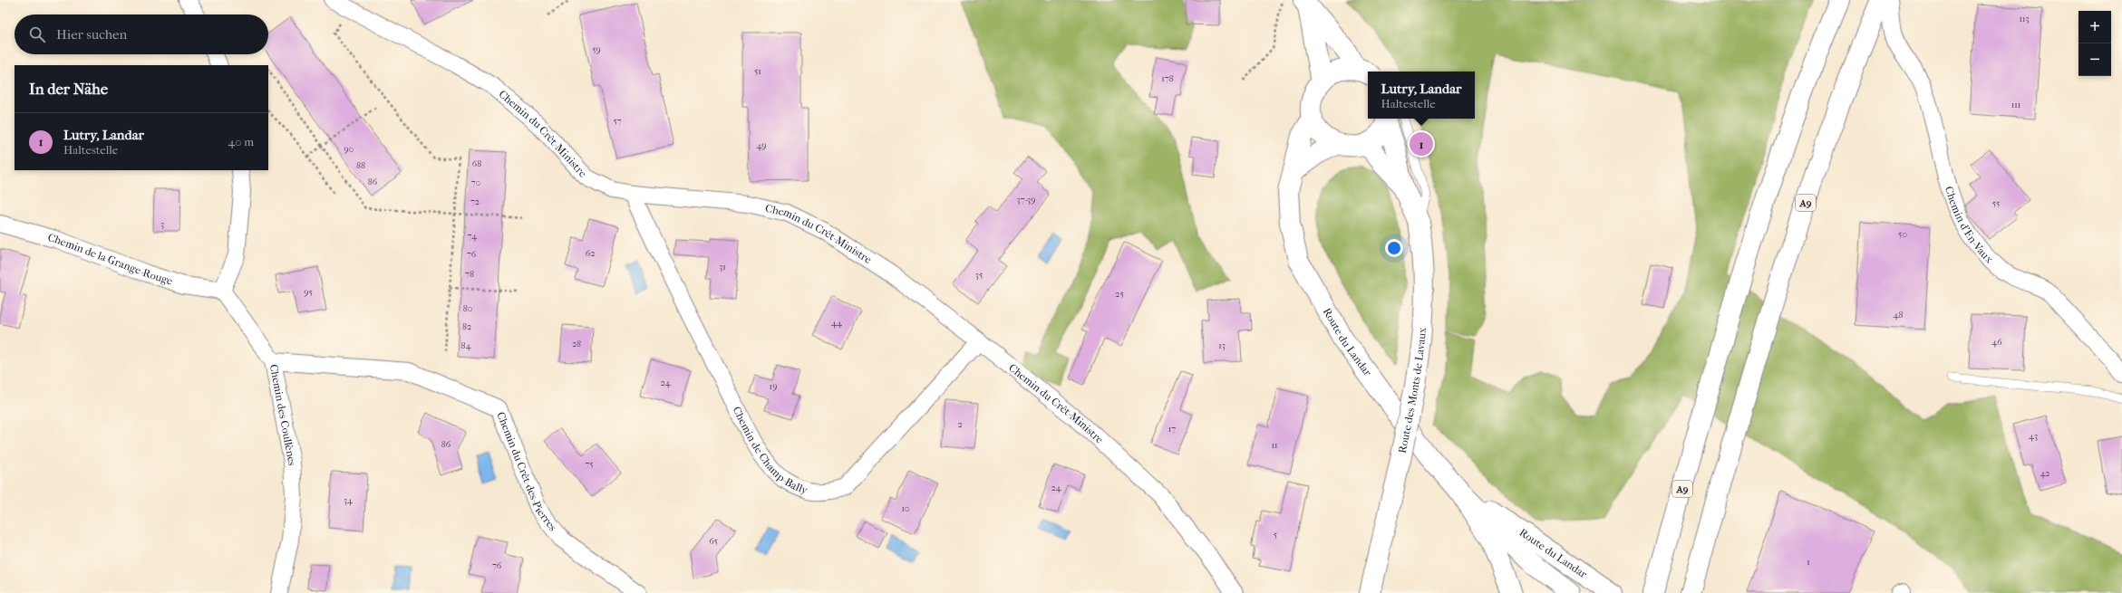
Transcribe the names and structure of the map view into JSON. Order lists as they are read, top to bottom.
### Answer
{
  "streets": {
    "main road": ["A9", "Route du Landar", "Route des Monts de Lavaux"],
    "street": [
      "Chemin du Crêt-Ministre",
      "Chemin d'En-Vaux",
      "Chemin de la Grange-Rouge",
      "Chemin des Coullènes",
      "Chemin de Champ-Bally",
      "Chemin du Crêt-des-Pierres"
    ]
  },
  "crossings": [
    ["Chemin du Crêt-Ministre", "Chemin de Champ-Bally"],
    ["Chemin de la Grange-Rouge", "Chemin des Coullènes"],
    ["Chemin des Coullènes", "Chemin du Crêt-des-Pierres"]
  ],
  "house_numbers": [
    "113",
    "59",
    "51",
    "178",
    "111",
    "57",
    "49",
    "90",
    "68",
    "88",
    "86",
    "70",
    "37-39",
    "72",
    "55",
    "3",
    "50",
    "74",
    "62",
    "76",
    "31",
    "78",
    "35",
    "95",
    "25",
    "80",
    "48",
    "44",
    "82",
    "46",
    "28",
    "84",
    "13",
    "24",
    "19",
    "2",
    "17",
    "43",
    "86",
    "11",
    "75",
    "42",
    "24",
    "34",
    "10",
    "5",
    "65",
    "1",
    "76"
  ],
  "page": {
    "map_buttons": ["+", "−"],
    "search": "Hier suchen",
    "heading": "In der Nähe",
    "popup": ["Lutry, Landar", "Haltestelle"],
    "list": [
      {
        "mark": "1",
        "name": "Lutry, Landar",
        "note": "Haltestelle",
        "value": "40 m"
      }
    ],
    "pins": "1"
  }
}
